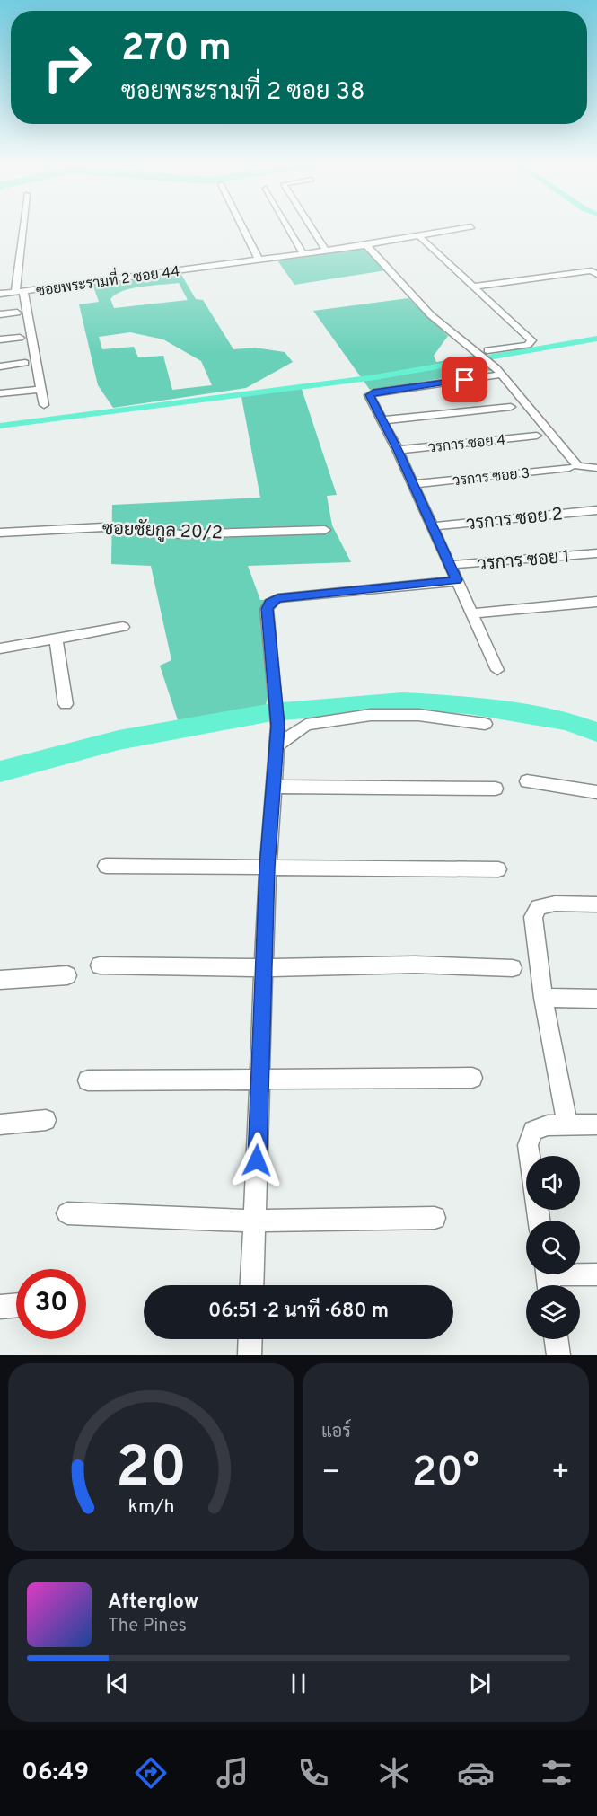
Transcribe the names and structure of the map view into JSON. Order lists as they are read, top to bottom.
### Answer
{
  "streets": {
    "street": [
      "ซอยพระรามที่ 2 ซอย 44",
      "วรการ ซอย 4",
      "วรการ ซอย 3",
      "วรการ ซอย 2",
      "ซอยชัยกูล 20/2",
      "วรการ ซอย 1"
    ]
  },
  "page": {
    "turn": ["270 m", "ซอยพระรามที่ 2 ซอย 38"],
    "limit": "30",
    "trip": "06:51 · 2 นาที · 680 m",
    "tile": "แอร์",
    "heat": ["−", "20°", "+"],
    "song": ["Afterglow", "The Pines"],
    "tabs": "06:49",
    "gauge": ["20", "km/h"]
  }
}
